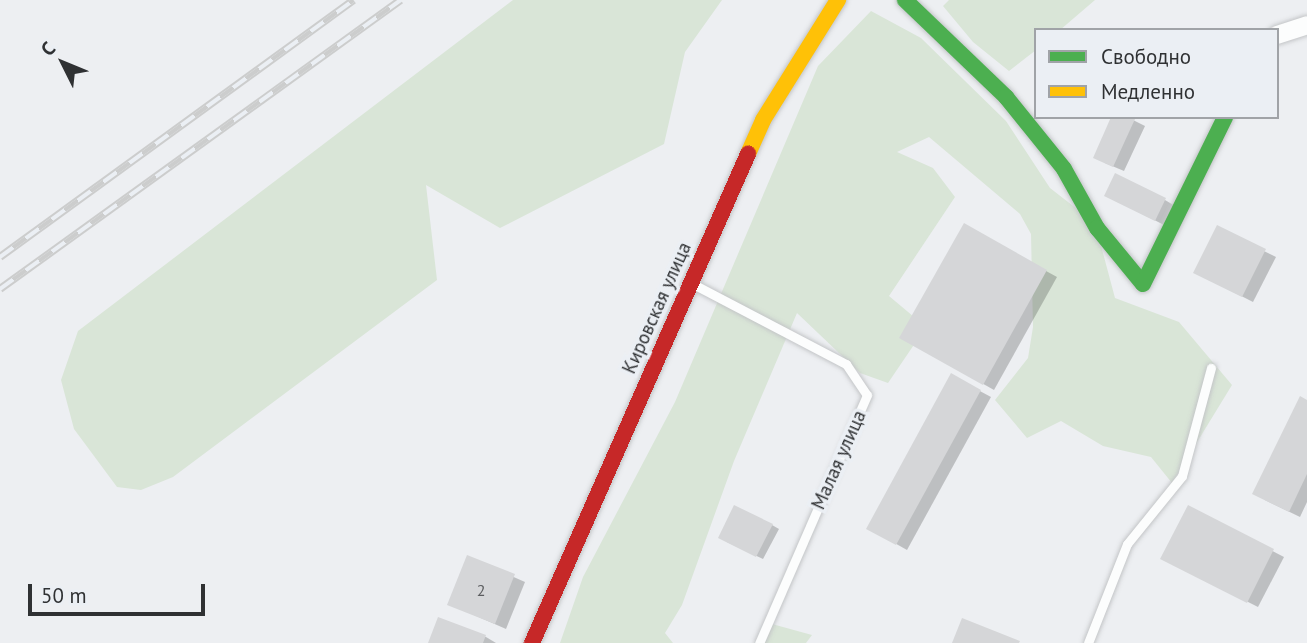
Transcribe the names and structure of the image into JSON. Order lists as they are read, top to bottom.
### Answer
{
  "streets": {
    "main road": ["Кировская улица"],
    "lane": ["Малая улица"]
  },
  "crossings": [
    ["Кировская улица", "Малая улица"]
  ],
  "house_numbers": ["2"],
  "legend": ["Свободно", "Медленно"],
  "scale_bar": "50 m",
  "north": "top left"
}
